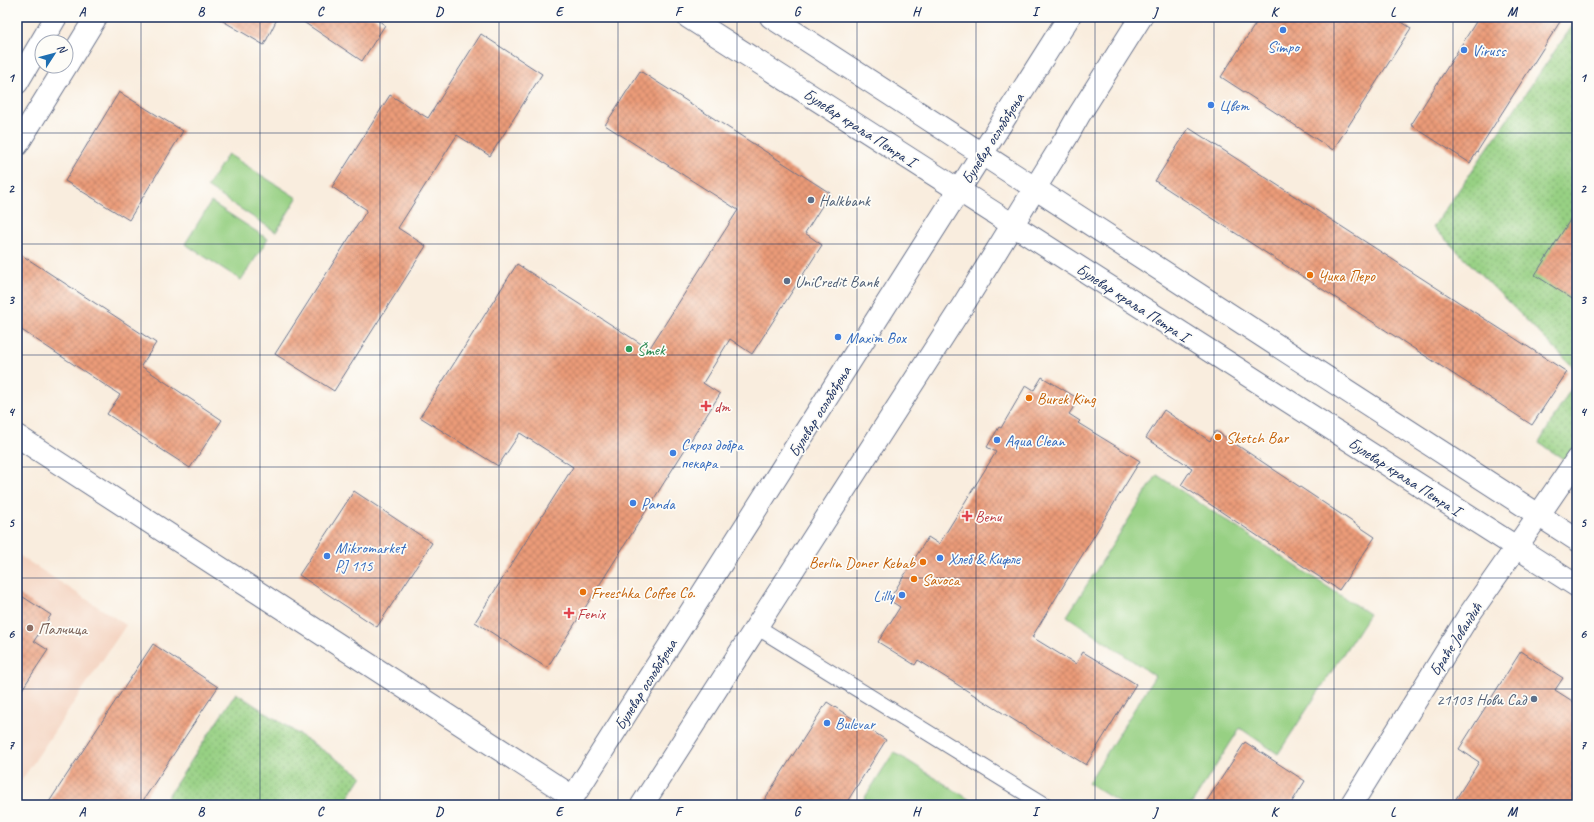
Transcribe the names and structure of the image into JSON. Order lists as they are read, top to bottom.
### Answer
{
  "streets": {
    "street": ["Булевар краља Петра I", "Булевар ослобођења", "Браће Јовандић"]
  },
  "crossings": [
    ["Булевар краља Петра I", "Булевар ослобођења"],
    ["Булевар краља Петра I", "Браће Јовандић"]
  ],
  "places": {
    "other": [
      "Simpo",
      "Viruss",
      "Цвет",
      "Halkbank",
      "Чика Перо",
      "UniCredit Bank",
      "Maxim Box",
      "Šmek",
      "Burek King",
      "Sketch Bar",
      "Aqua Clean",
      "Скроз добра пекара",
      "Panda",
      "Mikromarket PJ 115",
      "Хлеб & Кифле",
      "Berlin Doner Kebab",
      "Savoca",
      "Freeshka Coffee Co.",
      "Lilly",
      "Палчица",
      "21103 Нови Сад",
      "Bulevar"
    ],
    "health": ["dm", "Benu", "Fenix"]
  },
  "north": "top right",
  "grid": {
    "columns": [
      "A",
      "B",
      "C",
      "D",
      "E",
      "F",
      "G",
      "H",
      "I",
      "J",
      "K",
      "L",
      "M"
    ],
    "rows": [
      "1",
      "2",
      "3",
      "4",
      "5",
      "6",
      "7"
    ]
  }
}
